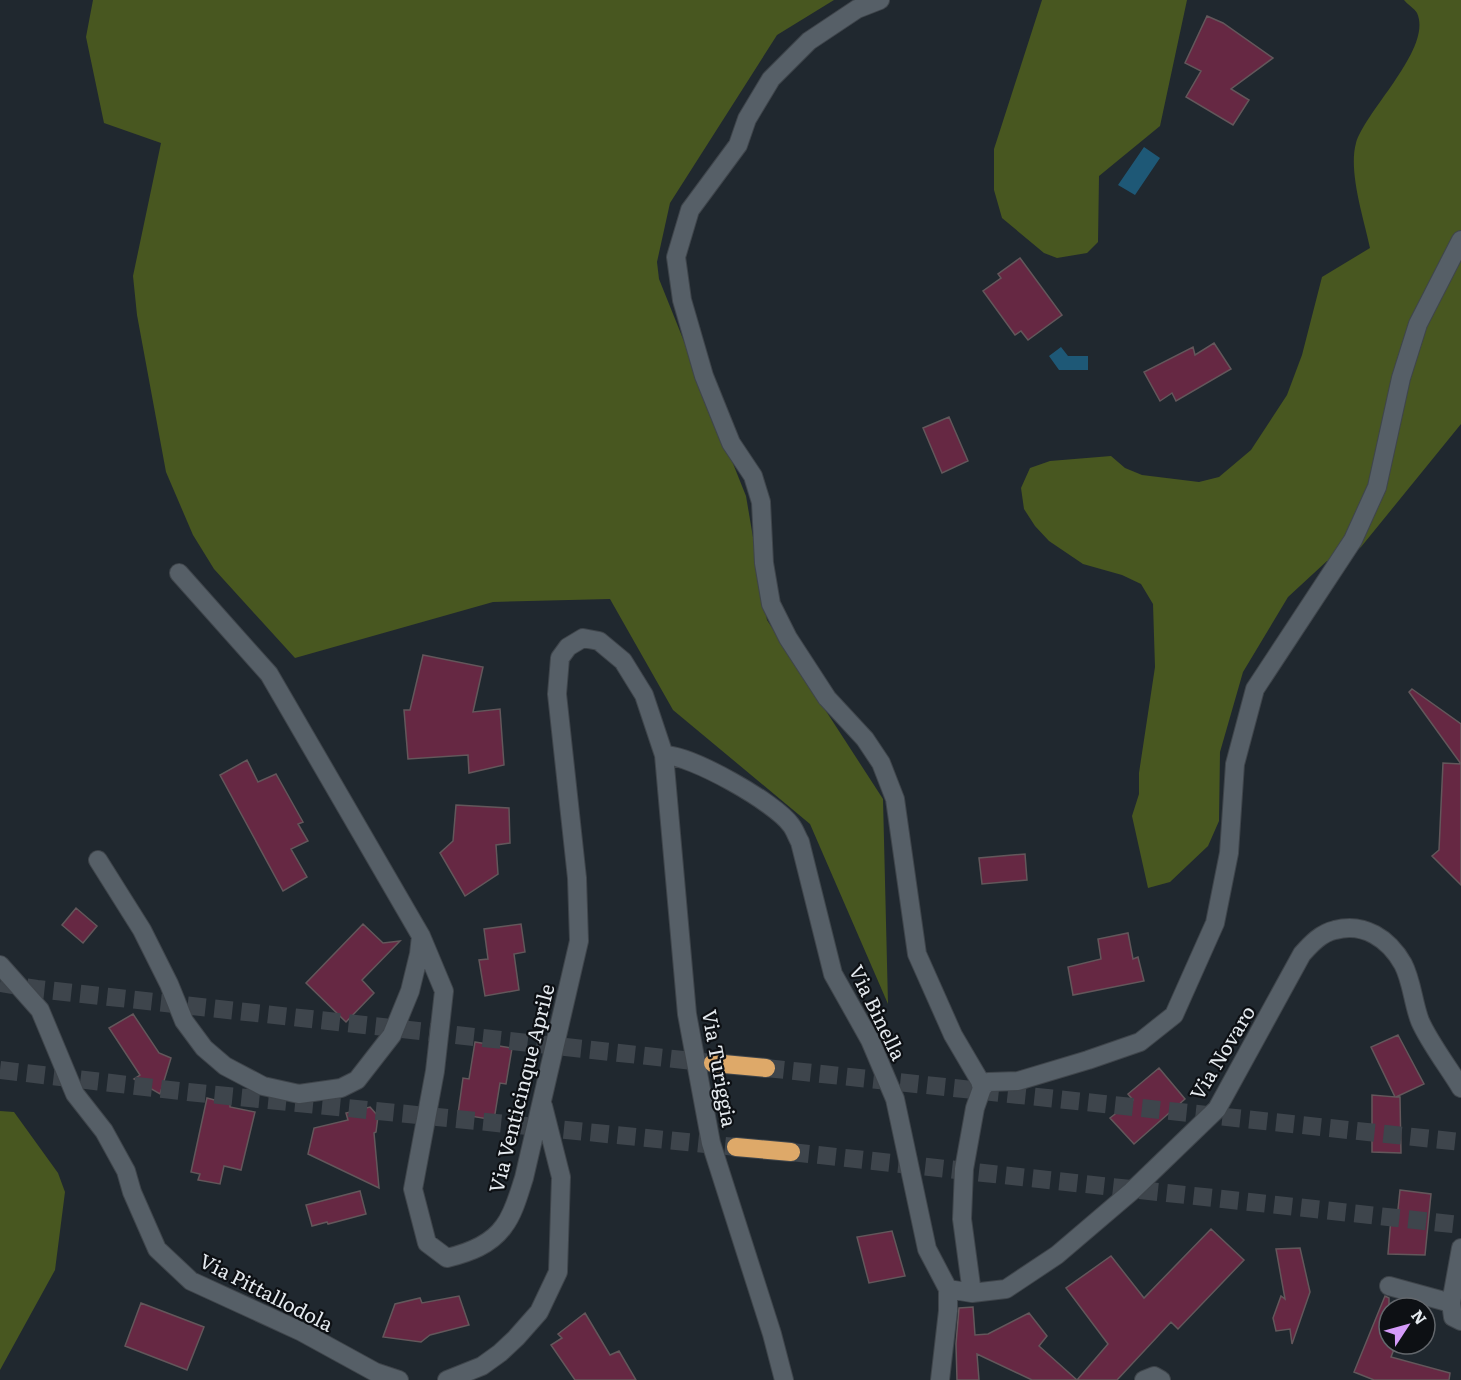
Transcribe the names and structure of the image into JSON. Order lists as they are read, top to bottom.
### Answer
{
  "streets": {
    "street": [
      "Via Binella",
      "Via Novaro",
      "Via Turiggia",
      "Via Venticinque Aprile",
      "Via Pittallodola"
    ]
  },
  "crossings": [
    ["Via Binella", "Via Novaro"],
    ["Via Binella", "Via Turiggia"],
    ["Via Binella", "Via Venticinque Aprile"],
    ["Via Turiggia", "Via Venticinque Aprile"]
  ],
  "north": "top right"
}
